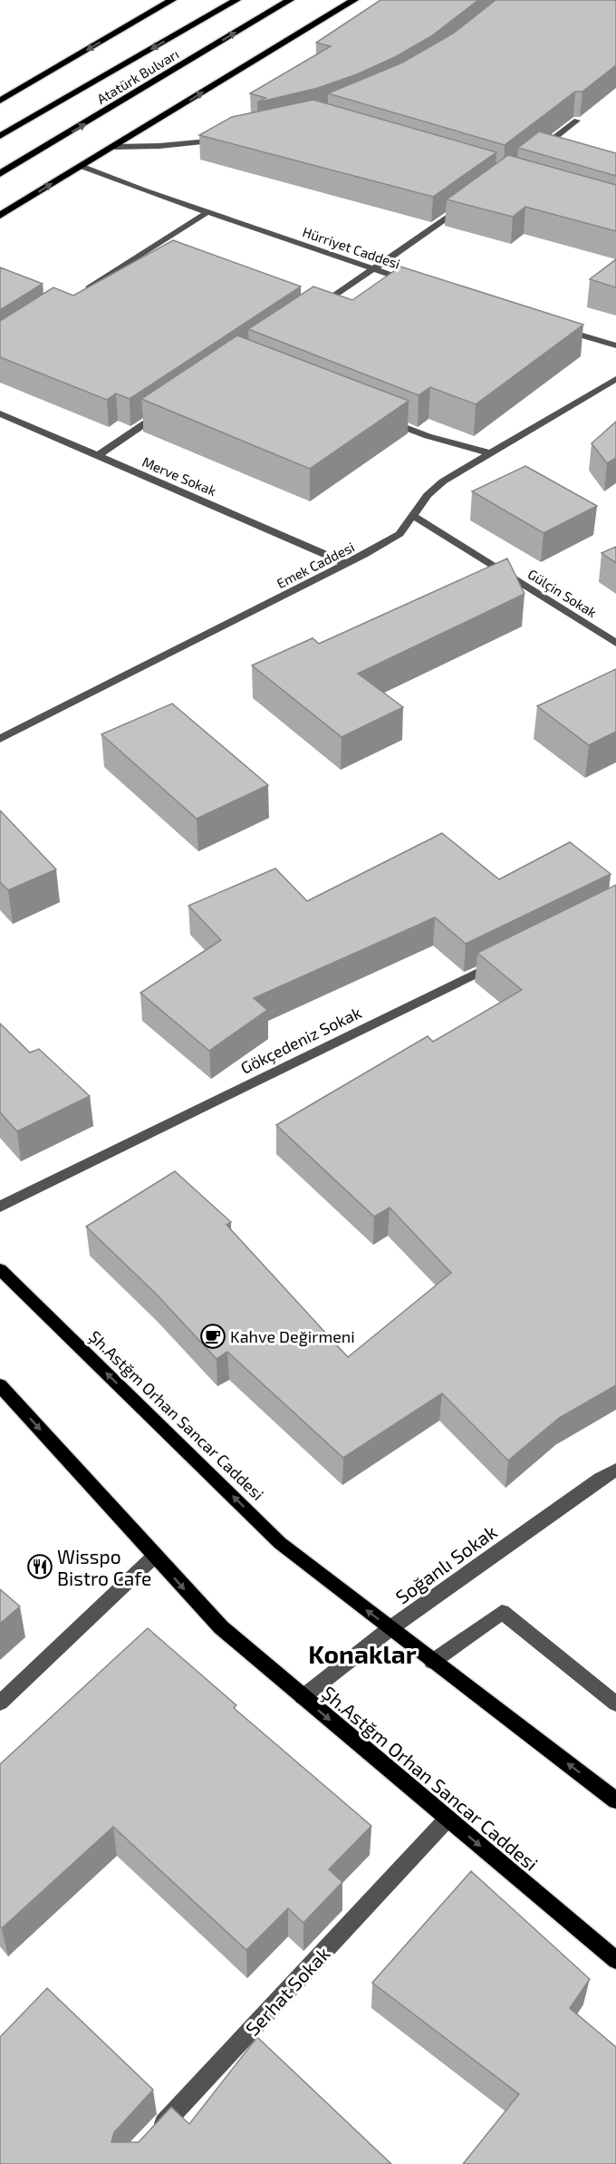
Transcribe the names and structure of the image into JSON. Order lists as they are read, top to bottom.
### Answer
{
  "streets": {
    "highway": ["Atatürk Bulvarı"],
    "main road": ["Şh.Astğm Orhan Sancar Caddesi"],
    "street": [
      "Hürriyet Caddesi",
      "Merve Sokak",
      "Emek Caddesi",
      "Gülçin Sokak",
      "Gökçedeniz Sokak",
      "Soğanlı Sokak",
      "Serhat Sokak"
    ]
  },
  "crossings": [
    ["Merve Sokak", "Emek Caddesi"],
    ["Emek Caddesi", "Gülçin Sokak"],
    ["Şh.Astğm Orhan Sancar Caddesi", "Soğanlı Sokak"],
    ["Şh.Astğm Orhan Sancar Caddesi", "Serhat Sokak"]
  ],
  "districts": ["Konaklar"],
  "places": {
    "cafe": ["Kahve Değirmeni"],
    "restaurant": ["Wisspo Bistro Cafe"]
  }
}
